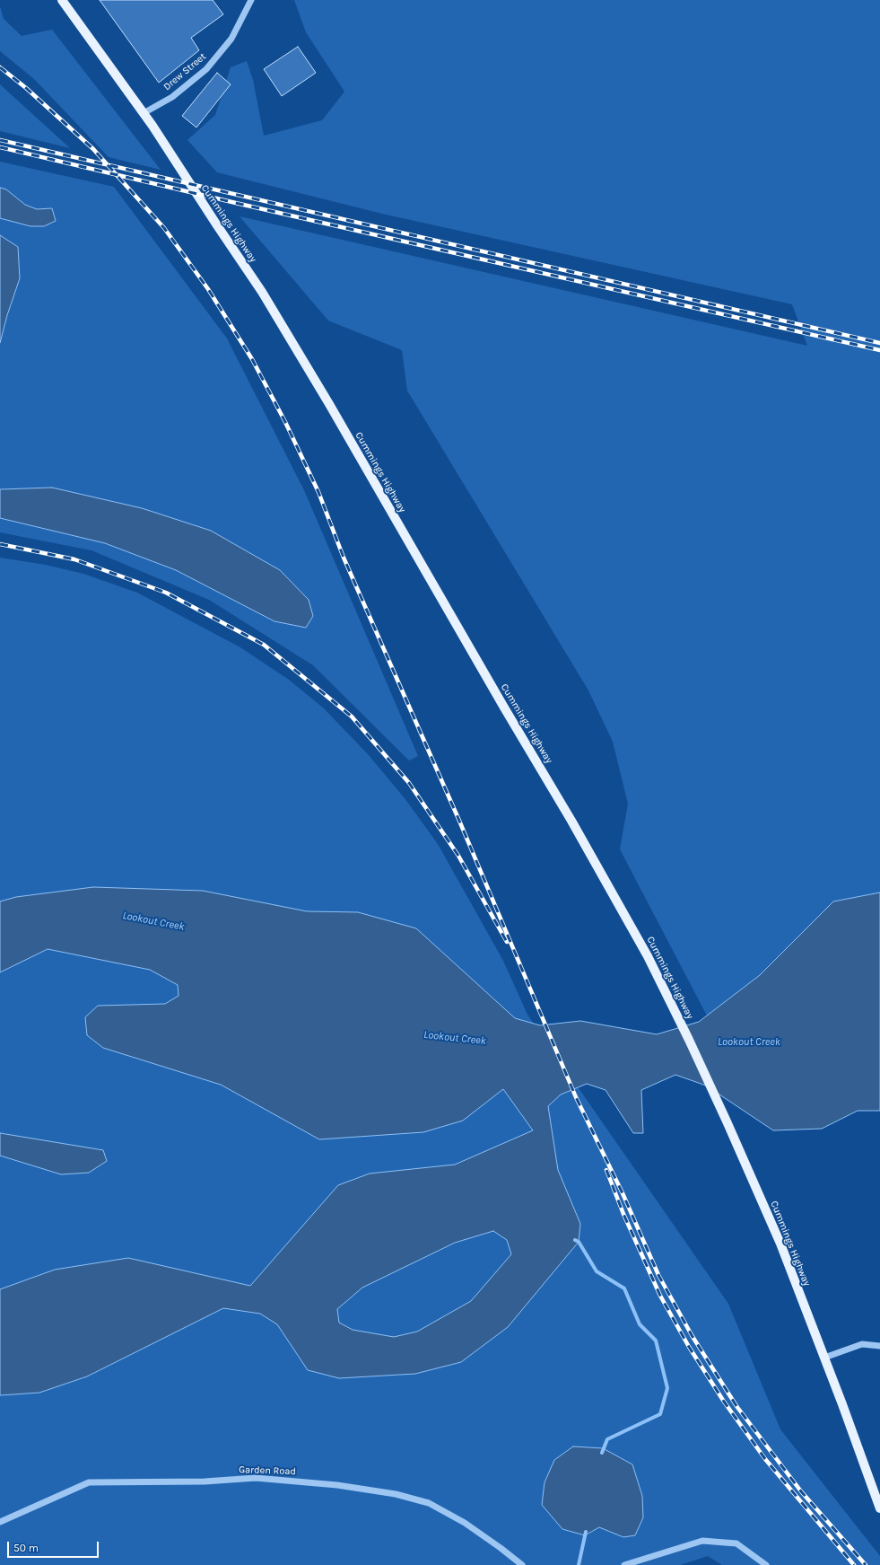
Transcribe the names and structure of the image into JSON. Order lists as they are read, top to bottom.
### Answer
{
  "streets": {
    "main road": ["Cummings Highway"],
    "street": ["Drew Street", "Garden Road"]
  },
  "crossings": [
    ["Drew Street", "Cummings Highway"]
  ],
  "water": ["Lookout Creek"],
  "scale_bar": "50 m"
}
